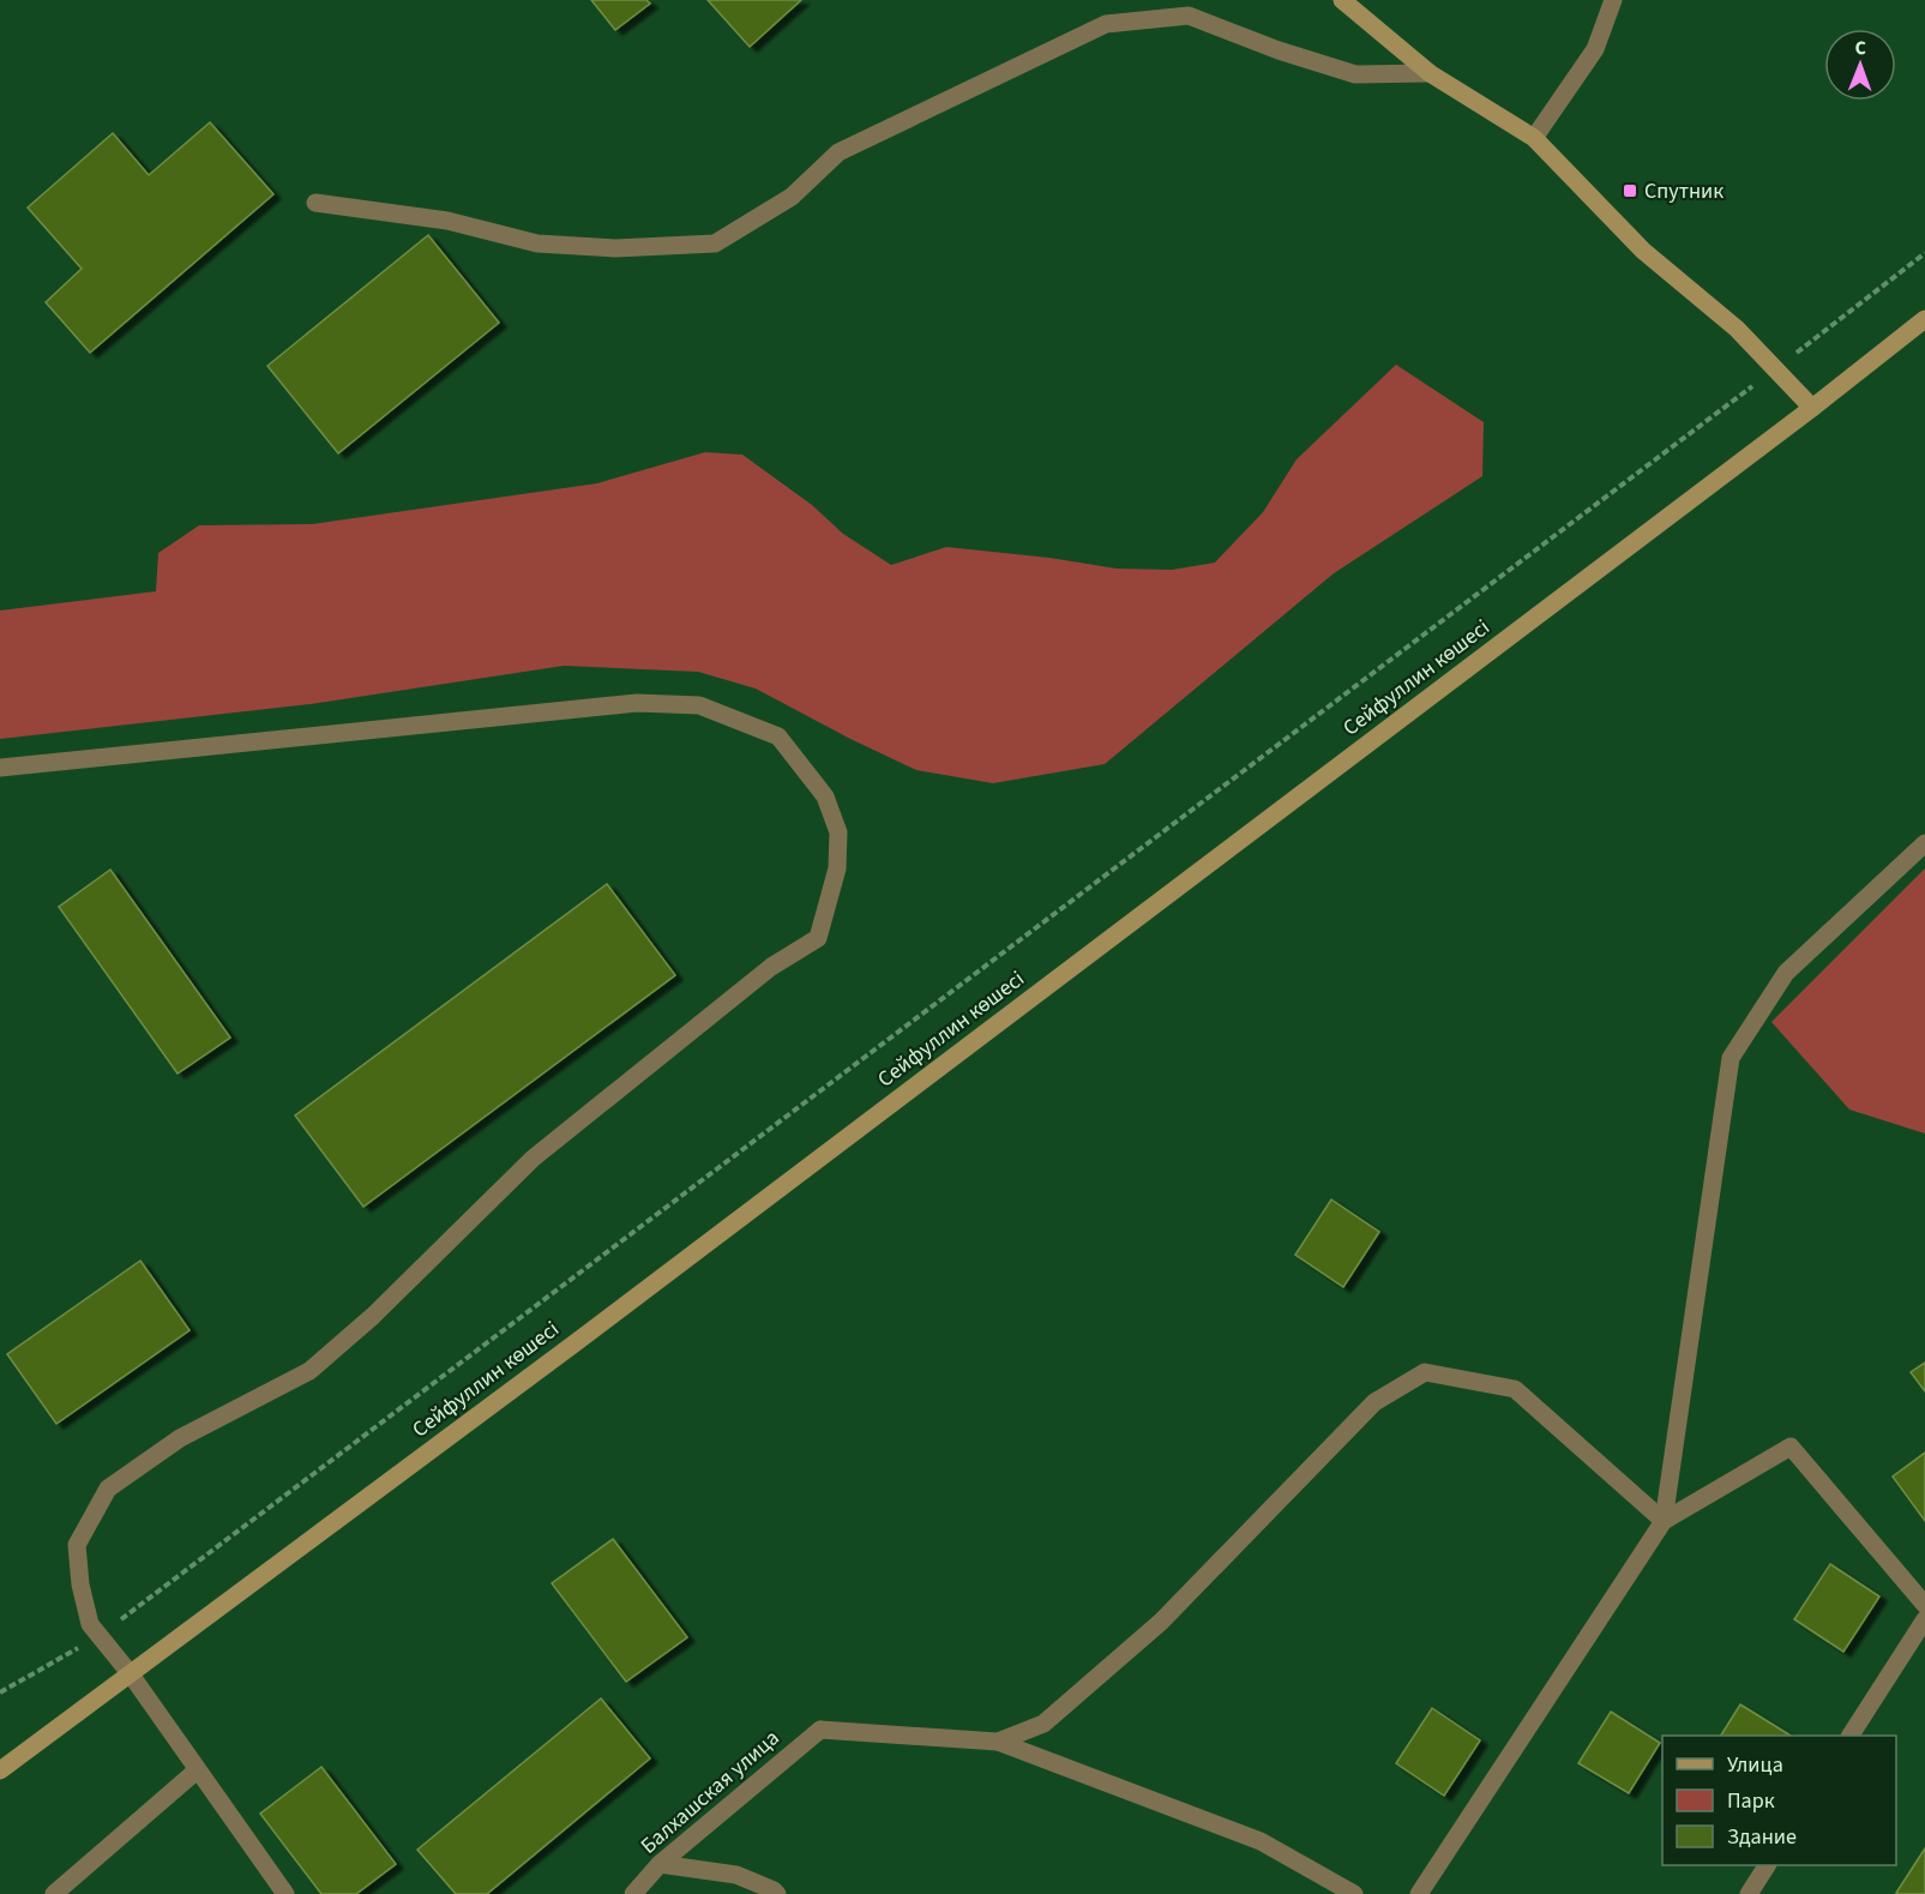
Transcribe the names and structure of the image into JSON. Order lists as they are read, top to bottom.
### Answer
{
  "streets": {
    "main road": ["Сейфуллин көшесі"],
    "street": ["Балхашская улица"]
  },
  "places": {
    "transit": ["Спутник"]
  },
  "legend": ["Улица", "Парк", "Здание"],
  "north": "top"
}
